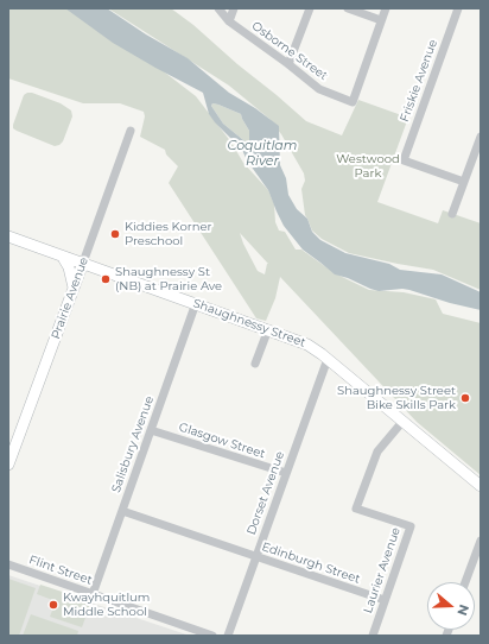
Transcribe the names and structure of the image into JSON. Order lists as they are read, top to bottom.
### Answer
{
  "streets": {
    "main road": ["Prairie Avenue", "Shaughnessy Street"],
    "street": [
      "Osborne Street",
      "Friskie Avenue",
      "Glasgow Street",
      "Salisbury Avenue",
      "Dorset Avenue",
      "Edinburgh Street",
      "Flint Street",
      "Laurier Avenue"
    ]
  },
  "crossings": [
    ["Prairie Avenue", "Shaughnessy Street"],
    ["Shaughnessy Street", "Salisbury Avenue"],
    ["Shaughnessy Street", "Dorset Avenue"],
    ["Shaughnessy Street", "Laurier Avenue"],
    ["Glasgow Street", "Salisbury Avenue"],
    ["Glasgow Street", "Dorset Avenue"],
    ["Salisbury Avenue", "Edinburgh Street"],
    ["Salisbury Avenue", "Flint Street"],
    ["Dorset Avenue", "Edinburgh Street"],
    ["Edinburgh Street", "Laurier Avenue"]
  ],
  "water": ["Coquitlam River"],
  "parks": ["Westwood Park"],
  "places": [
    "Kiddies Korner Preschool",
    "Shaughnessy St (NB) at Prairie Ave",
    "Shaughnessy Street Bike Skills Park",
    "Kwayhquitlum Middle School"
  ],
  "north": "right"
}
